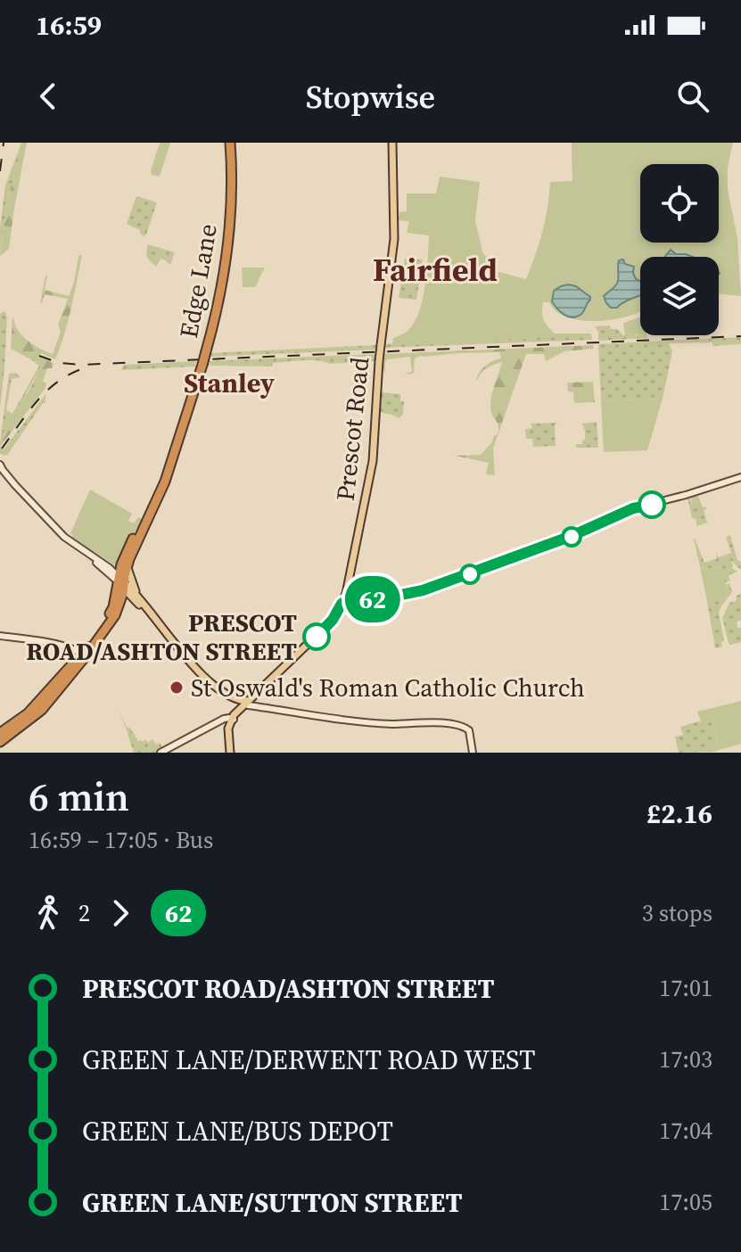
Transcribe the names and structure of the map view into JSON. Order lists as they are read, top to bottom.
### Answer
{
  "streets": {
    "highway": ["Edge Lane"],
    "main road": ["Prescot Road"]
  },
  "districts": ["Fairfield", "Stanley"],
  "places": ["PRESCOT ROAD/ASHTON STREET", "St Oswald's Roman Catholic Church"],
  "lines": ["bus line 62"],
  "page": {
    "status": "16:59",
    "header": "Stopwise",
    "on_map": "62",
    "heading": ["6 min", "16:59 – 17:05 · Bus", "£2.16"],
    "legs": ["2", "62", "3 stops"],
    "list": [
      {
        "name": "PRESCOT ROAD/ASHTON STREET",
        "value": "17:01"
      },
      {
        "name": "GREEN LANE/DERWENT ROAD WEST",
        "value": "17:03"
      },
      {
        "name": "GREEN LANE/BUS DEPOT",
        "value": "17:04"
      },
      {
        "name": "GREEN LANE/SUTTON STREET",
        "value": "17:05"
      }
    ]
  }
}
